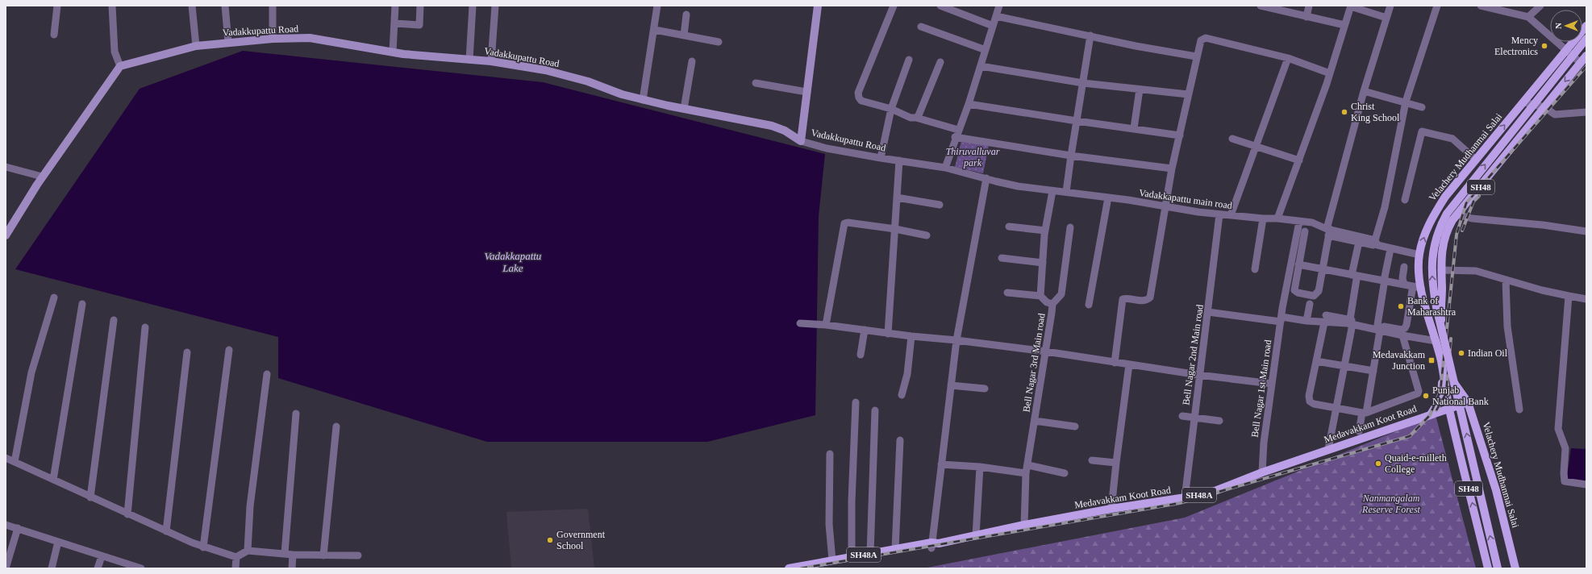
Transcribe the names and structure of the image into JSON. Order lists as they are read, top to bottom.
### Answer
{
  "streets": {
    "main road": [
      "Velachery Mudhanmai Salai",
      "SH48",
      "Medavakkam Koot Road",
      "SH48A"
    ],
    "street": [
      "Vadakkupattu Road",
      "Vadakkapattu main road",
      "Bell Nagar 2nd Main road",
      "Bell Nagar 3rd Main road",
      "Bell Nagar 1st Main road"
    ]
  },
  "crossings": [
    ["Vadakkupattu Road", "Vadakkapattu main road"],
    ["Velachery Mudhanmai Salai", "Vadakkapattu main road"],
    ["Velachery Mudhanmai Salai", "Medavakkam Koot Road"],
    ["Vadakkapattu main road", "Bell Nagar 2nd Main road"],
    ["Vadakkapattu main road", "Bell Nagar 1st Main road"],
    ["Bell Nagar 2nd Main road", "Medavakkam Koot Road"],
    ["Bell Nagar 3rd Main road", "Medavakkam Koot Road"],
    ["Bell Nagar 1st Main road", "Medavakkam Koot Road"],
    ["Medavakkam Koot Road", "SH48A"]
  ],
  "water": ["Vadakkapattu Lake"],
  "parks": ["Thiruvalluvar park", "Nanmangalam Reserve Forest"],
  "places": {
    "other": [
      "Mency Electronics",
      "Christ King School",
      "Bank of Maharashtra",
      "Indian Oil",
      "Punjab National Bank",
      "Quaid-e-milleth College",
      "Government School"
    ],
    "transit": ["Medavakkam Junction"]
  },
  "north": "left"
}
